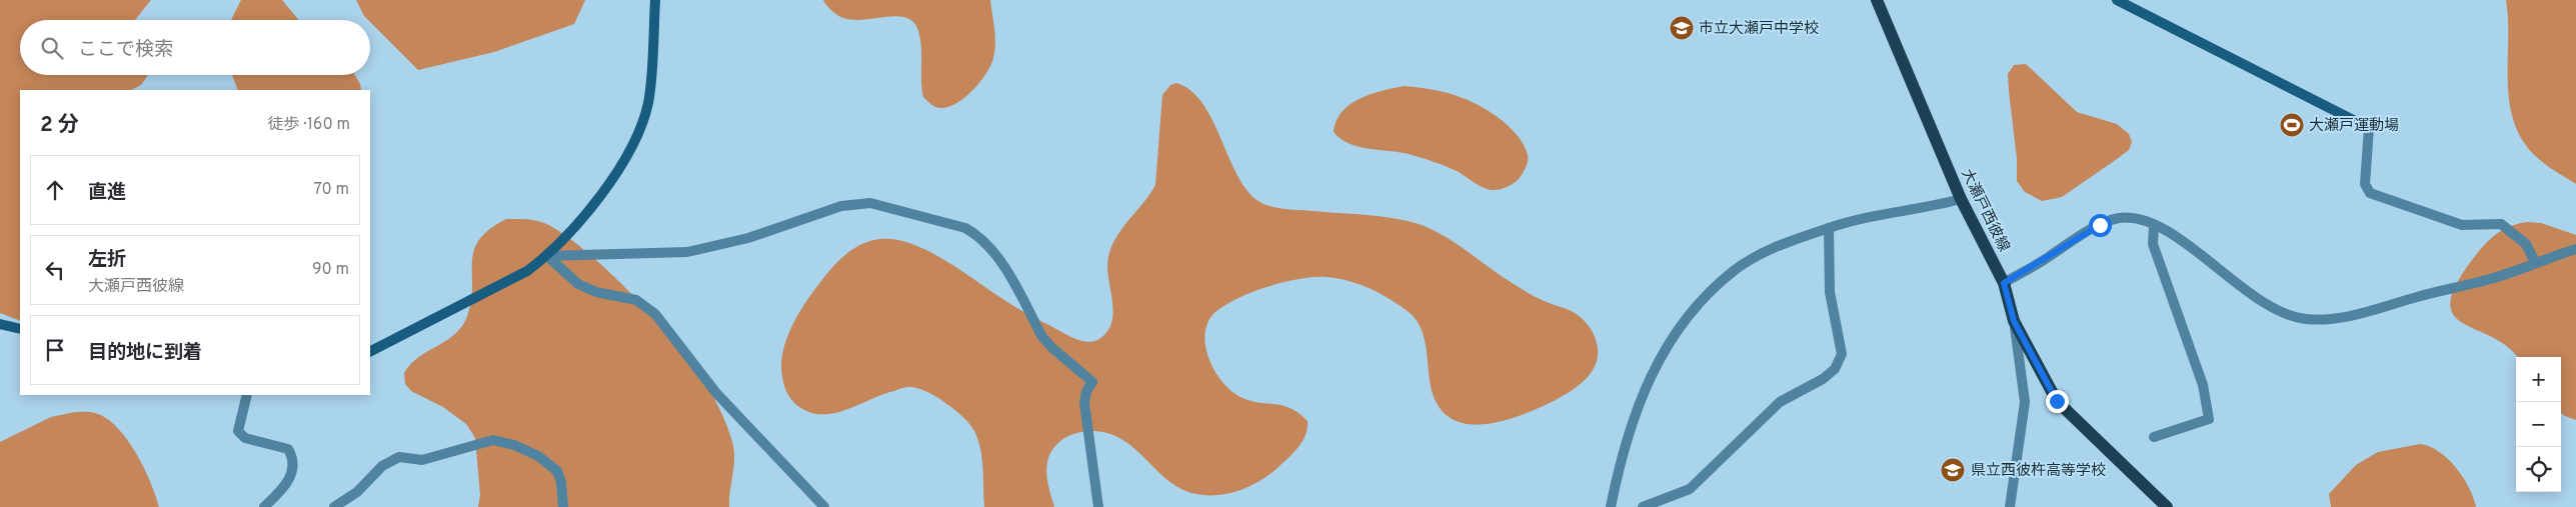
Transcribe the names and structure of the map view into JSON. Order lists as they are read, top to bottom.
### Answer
{
  "streets": {
    "main road": ["大瀬戸西彼線"]
  },
  "places": {
    "school or university": ["市立大瀬戸中学校", "県立西彼杵高等学校"],
    "sports": ["大瀬戸運動場"]
  },
  "page": {
    "search": "ここで検索",
    "heading": ["2 分", "徒歩 · 160 m"],
    "list": [
      ["直進", "70 m"],
      ["左折", "大瀬戸西彼線", "90 m"],
      "目的地に到着"
    ],
    "map_buttons": ["+", "−"]
  }
}
